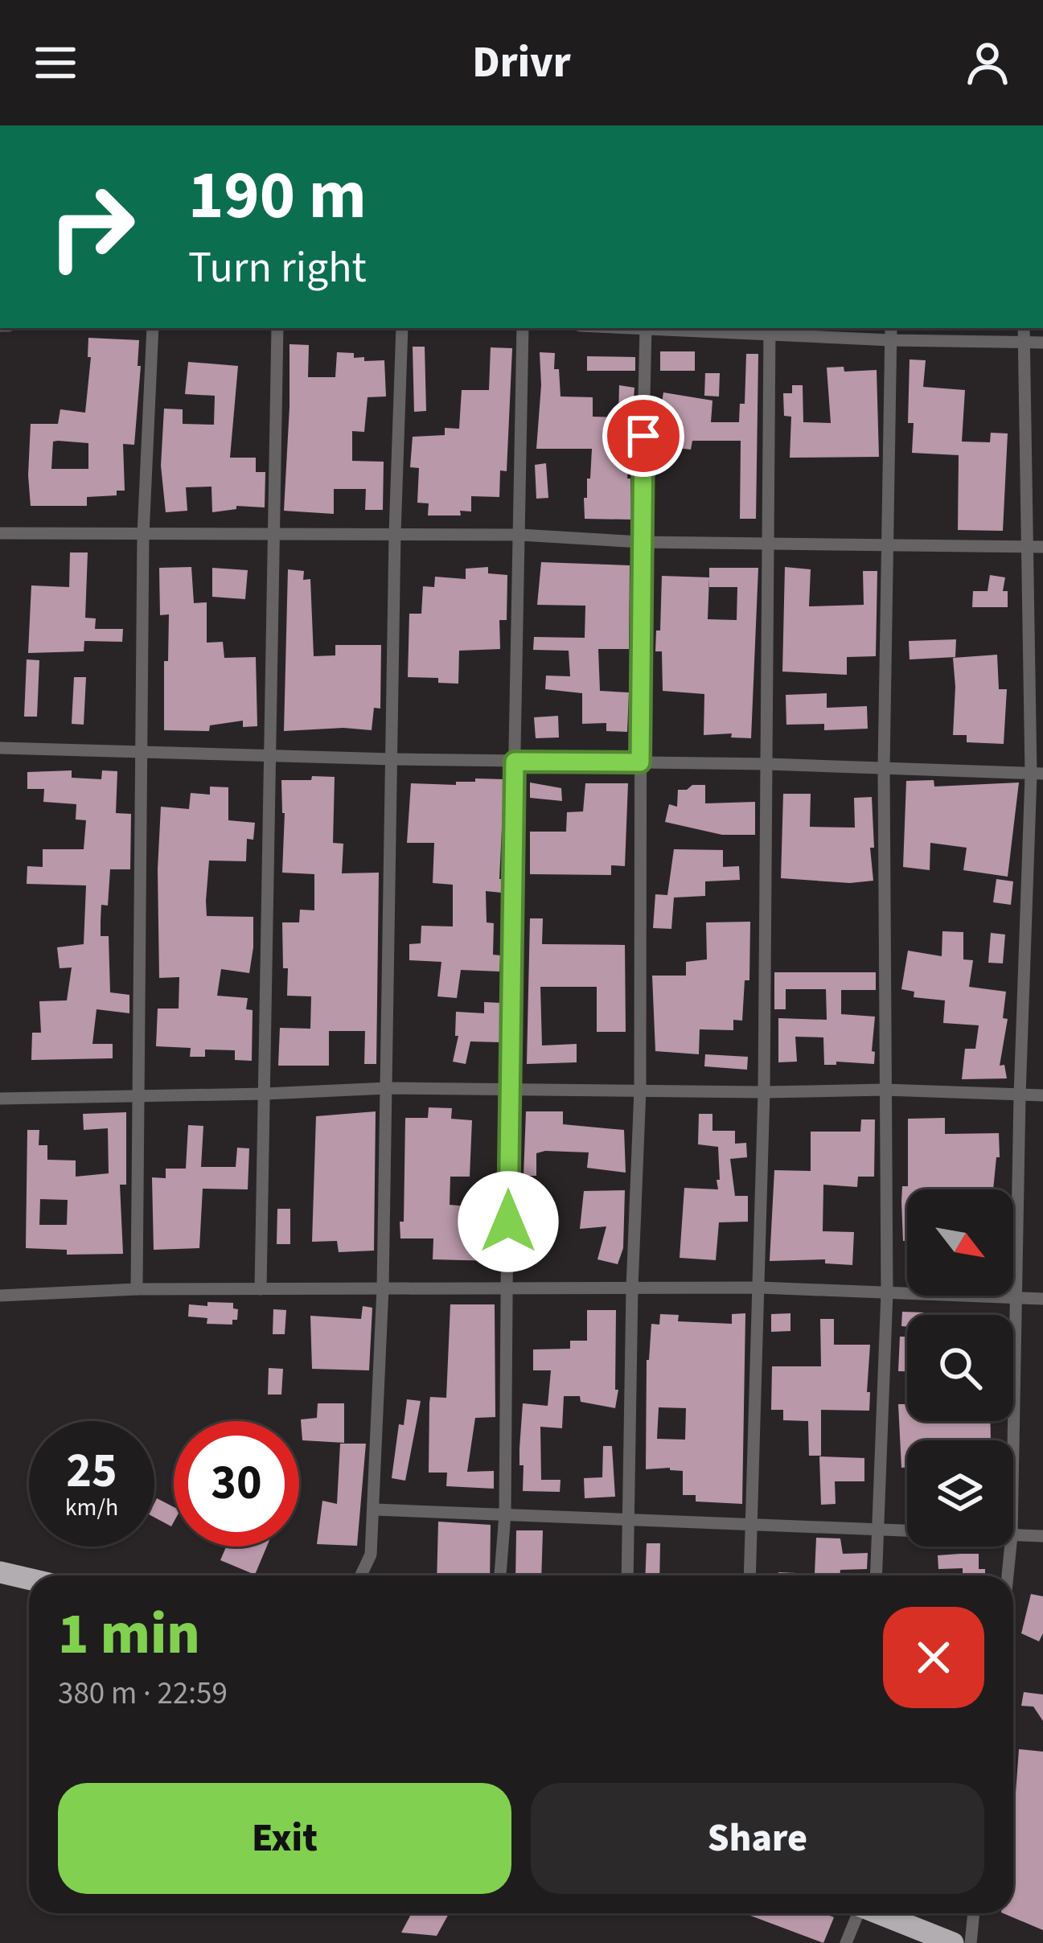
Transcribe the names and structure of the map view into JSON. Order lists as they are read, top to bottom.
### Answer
{
  "north": "bottom right",
  "page": {
    "header": "Drivr",
    "turn": ["190 m", "Turn right"],
    "speed": "25 km/h",
    "limit": "30",
    "heading": ["1 min", "380 m · 22:59"],
    "buttons": ["Exit", "Share"]
  }
}
